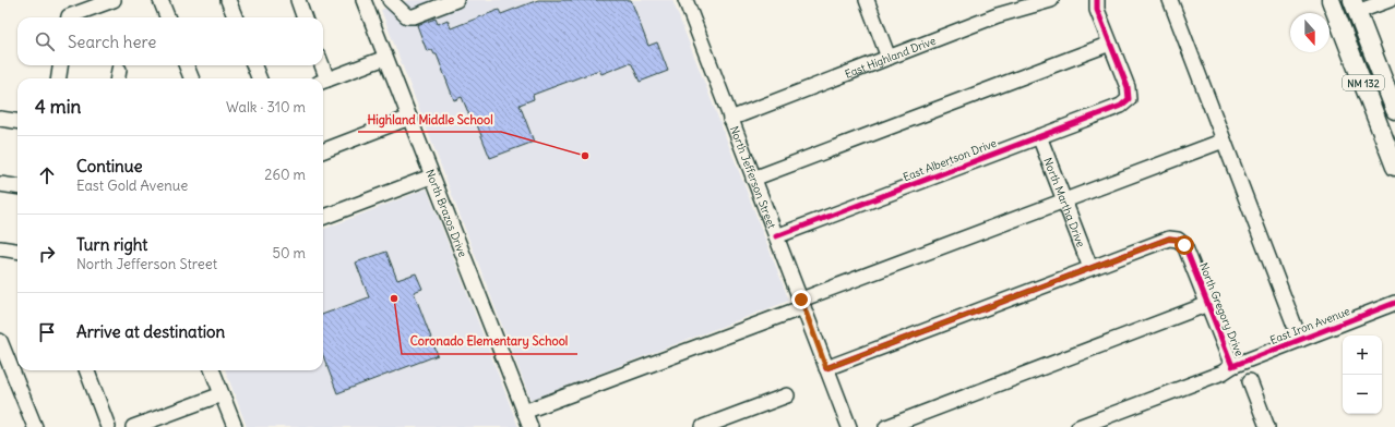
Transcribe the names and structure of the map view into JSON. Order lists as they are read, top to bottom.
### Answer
{
  "streets": {
    "main road": ["NM 132"],
    "street": [
      "East Highland Drive",
      "East Albertson Drive",
      "North Jefferson Street",
      "North Martha Drive",
      "North Brazos Drive",
      "North Gregory Drive",
      "East Iron Avenue"
    ]
  },
  "crossings": [
    ["East Highland Drive", "North Jefferson Street"],
    ["East Albertson Drive", "North Jefferson Street"],
    ["East Albertson Drive", "North Martha Drive"],
    ["North Martha Drive", "North Gregory Drive"],
    ["North Gregory Drive", "East Iron Avenue"]
  ],
  "places": ["Highland Middle School", "Coronado Elementary School"],
  "north": "bottom",
  "page": {
    "search": "Search here",
    "heading": ["4 min", "Walk · 310 m"],
    "list": [
      ["Continue", "East Gold Avenue", "260 m"],
      ["Turn right", "North Jefferson Street", "50 m"],
      "Arrive at destination"
    ],
    "map_buttons": ["+", "−"]
  }
}
